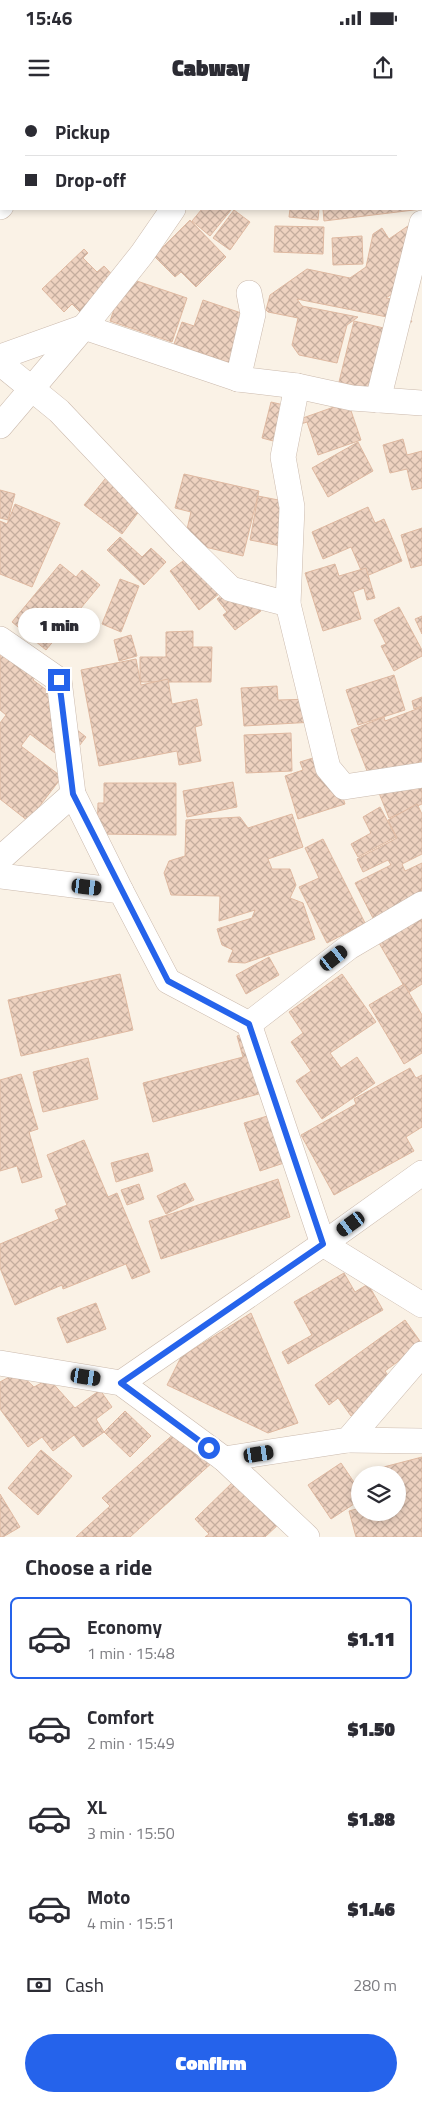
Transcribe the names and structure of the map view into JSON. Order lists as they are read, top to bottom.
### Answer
{
  "page": {
    "status": "15:46",
    "header": "Cabway",
    "banner": ["Pickup", "Drop-off"],
    "bubble": "1 min",
    "heading": "Choose a ride",
    "list": [
      {
        "name": "Economy",
        "note": "1 min · 15:48",
        "value": "$1.11"
      },
      {
        "name": "Comfort",
        "note": "2 min · 15:49",
        "value": "$1.50"
      },
      {
        "name": "XL",
        "note": "3 min · 15:50",
        "value": "$1.88"
      },
      {
        "name": "Moto",
        "note": "4 min · 15:51",
        "value": "$1.46"
      }
    ],
    "pay": ["Cash", "280 m"],
    "buttons": "Confirm"
  }
}
